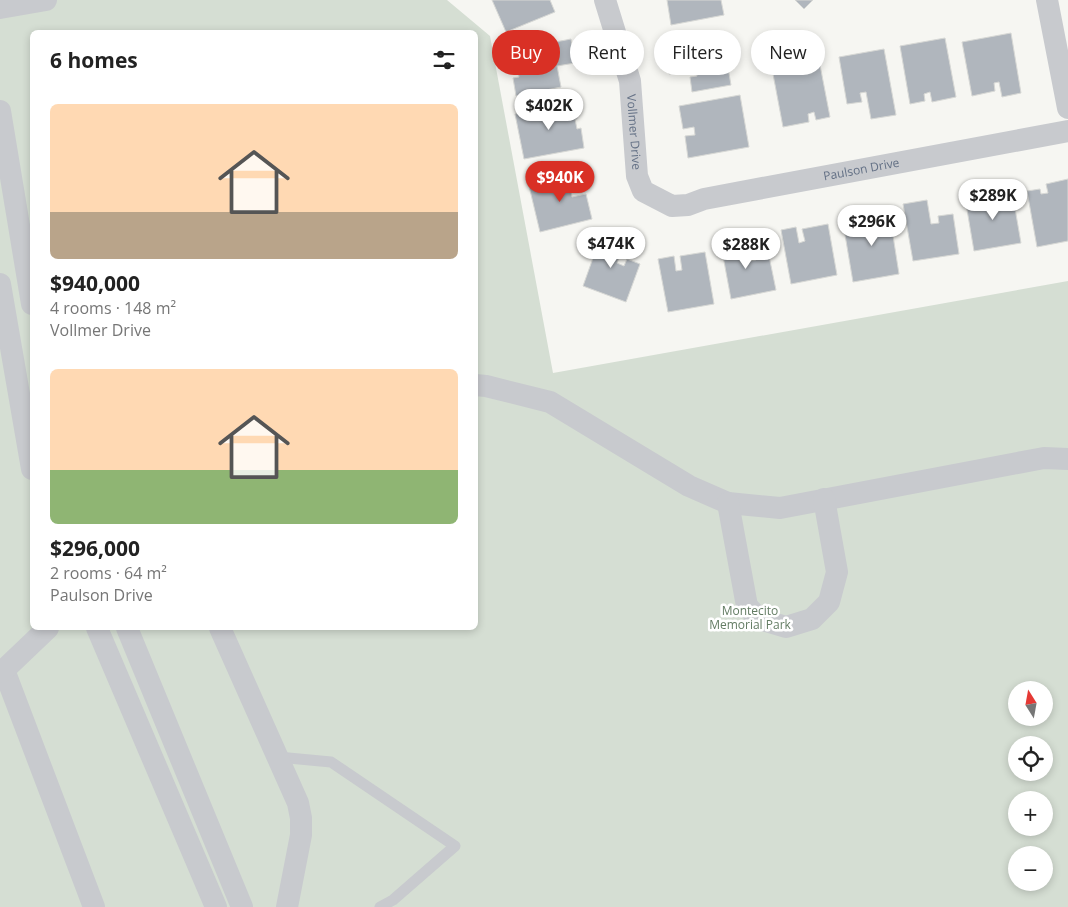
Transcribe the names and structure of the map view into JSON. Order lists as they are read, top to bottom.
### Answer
{
  "streets": {
    "street": ["Vollmer Drive", "Paulson Drive"]
  },
  "crossings": [
    ["Vollmer Drive", "Paulson Drive"]
  ],
  "parks": ["Montecito Memorial Park"],
  "north": "top",
  "page": {
    "chip": [
      "Buy",
      "Rent",
      "Filters",
      "New"
    ],
    "heading": "6 homes",
    "price": [
      "$402K",
      "$940K",
      "$289K",
      "$296K",
      "$474K",
      "$288K"
    ],
    "list": [
      {
        "name": "$940,000",
        "note": "4 rooms · 148 m² · Vollmer Drive"
      },
      {
        "name": "$296,000",
        "note": "2 rooms · 64 m² · Paulson Drive"
      }
    ],
    "map_buttons": ["+", "−"]
  }
}
